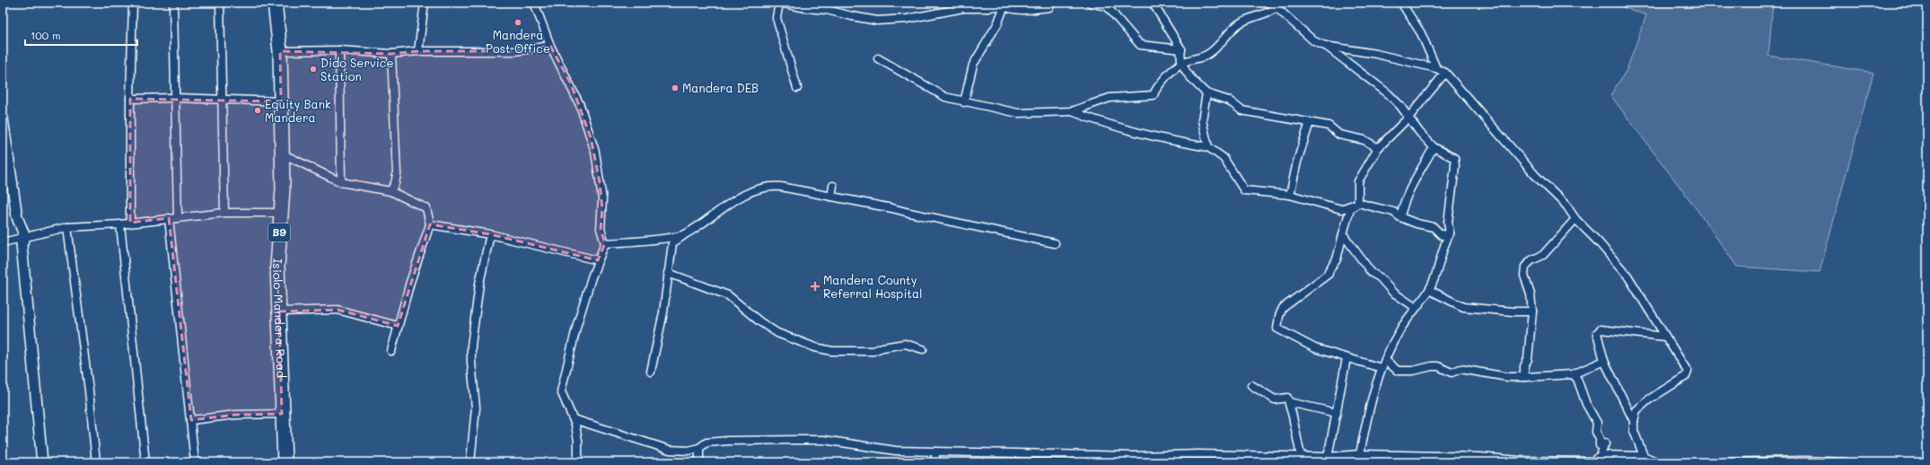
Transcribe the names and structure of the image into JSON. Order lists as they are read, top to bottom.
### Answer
{
  "streets": {
    "highway": ["B9", "Isiolo-Mandera Road"]
  },
  "places": {
    "other": [
      "Mandera Post Office",
      "Dido Service Station",
      "Mandera DEB",
      "Equity Bank Mandera"
    ],
    "health": ["Mandera County Referral Hospital"]
  },
  "scale_bar": "100 m"
}
